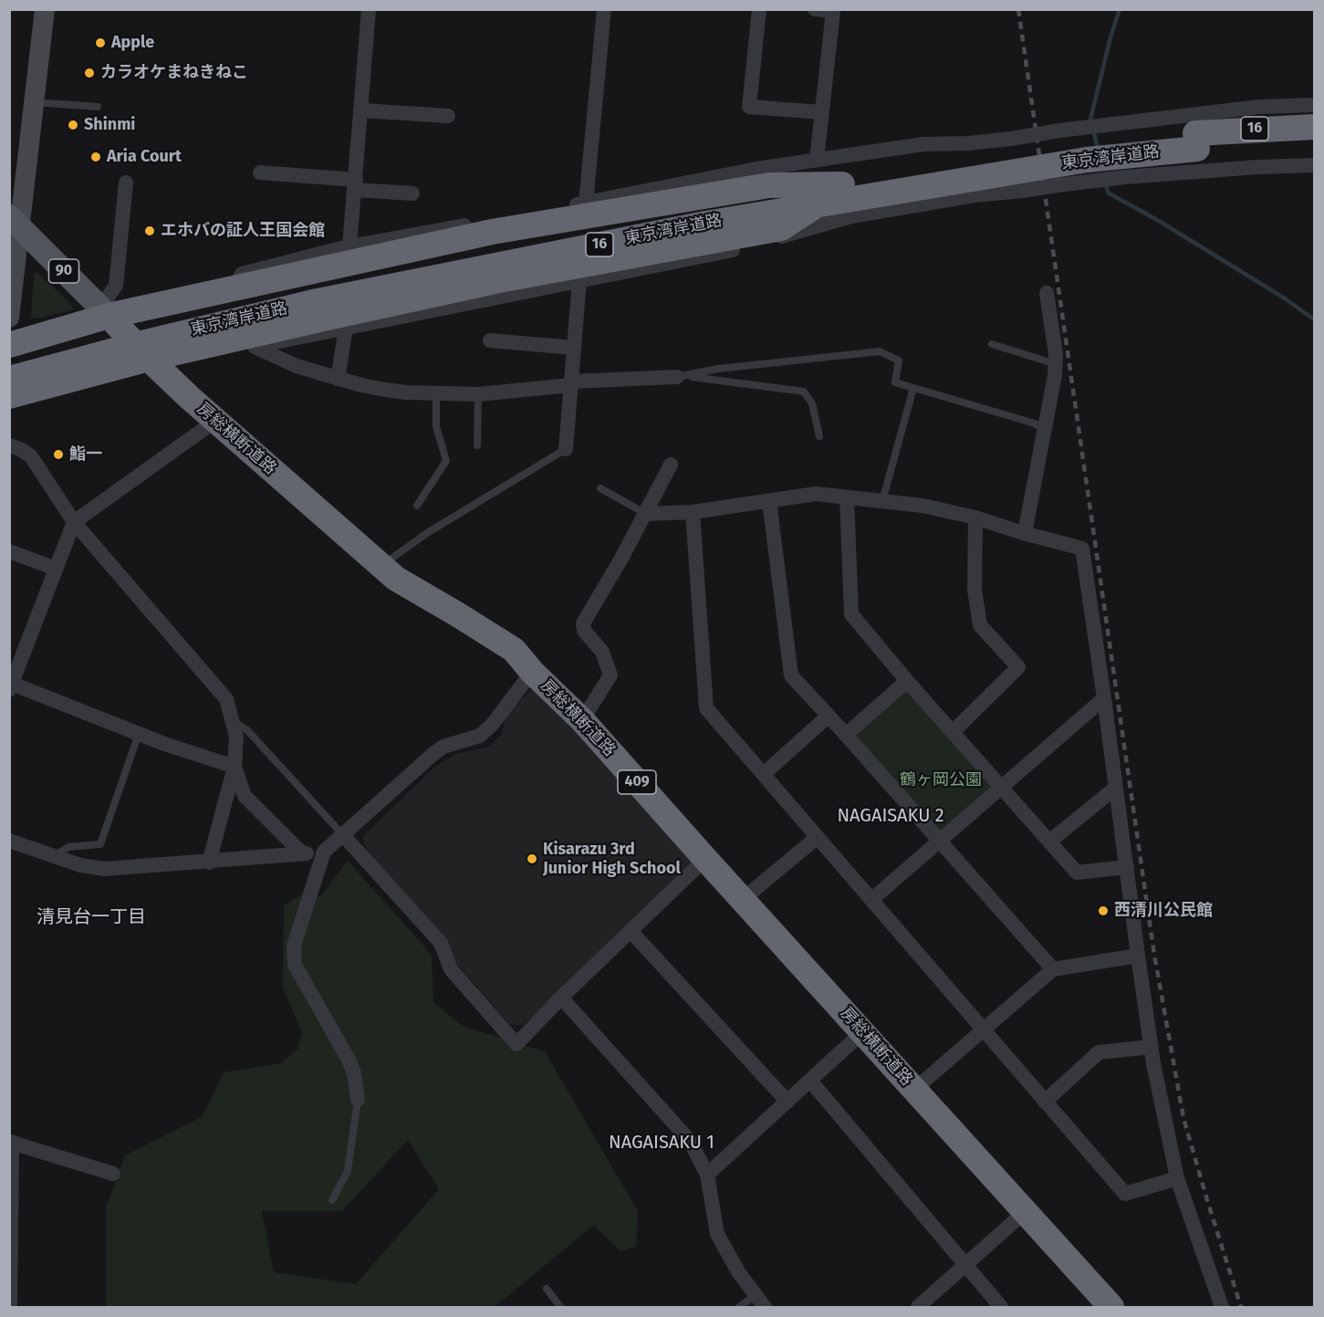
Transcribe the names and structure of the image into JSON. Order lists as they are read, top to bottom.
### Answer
{
  "streets": {
    "highway": [
      "16",
      "東京湾岸道路",
      "房総横断道路",
      "409"
    ],
    "main road": ["90"]
  },
  "crossings": [
    ["16", "東京湾岸道路"],
    ["16", "房総横断道路"]
  ],
  "districts": ["NAGAISAKU 2", "清見台一丁目", "NAGAISAKU 1"],
  "parks": ["鶴ヶ岡公園"],
  "places": [
    "Apple",
    "カラオケまねきねこ",
    "Shinmi",
    "Aria Court",
    "エホバの証人王国会館",
    "鮨一",
    "Kisarazu 3rd Junior High School",
    "西清川公民館"
  ]
}
